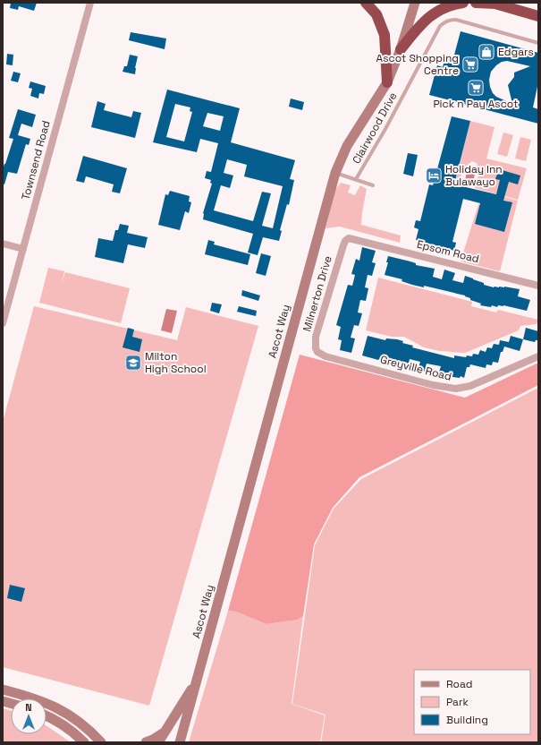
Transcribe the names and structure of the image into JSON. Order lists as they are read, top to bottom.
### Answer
{
  "streets": {
    "main road": ["Ascot Way"],
    "street": [
      "Townsend Road",
      "Epsom Road",
      "Milnerton Drive",
      "Greyville Road"
    ],
    "lane": ["Clairwood Drive"]
  },
  "crossings": [
    ["Clairwood Drive", "Ascot Way"],
    ["Epsom Road", "Milnerton Drive"],
    ["Milnerton Drive", "Greyville Road"]
  ],
  "places": {
    "shop": ["Edgars"],
    "supermarket": ["Ascot Shopping Centre", "Pick n Pay Ascot"],
    "hotel": ["Holiday Inn Bulawayo"],
    "school or university": ["Milton High School"]
  },
  "legend": ["Road", "Park", "Building"],
  "north": "top"
}
